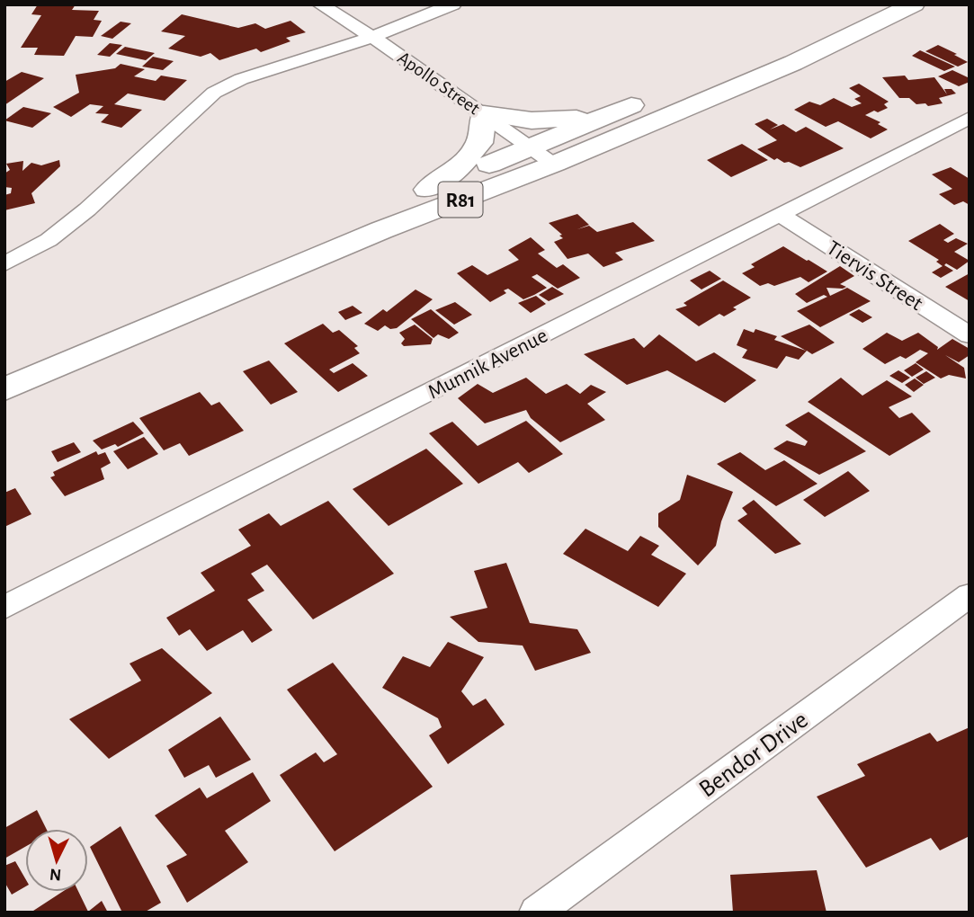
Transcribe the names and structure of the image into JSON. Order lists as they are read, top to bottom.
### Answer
{
  "streets": {
    "main road": ["R81"],
    "street": [
      "Apollo Street",
      "Tiervis Street",
      "Munnik Avenue",
      "Bendor Drive"
    ]
  },
  "crossings": [
    ["Apollo Street", "R81"],
    ["Tiervis Street", "Munnik Avenue"]
  ],
  "north": "bottom"
}
